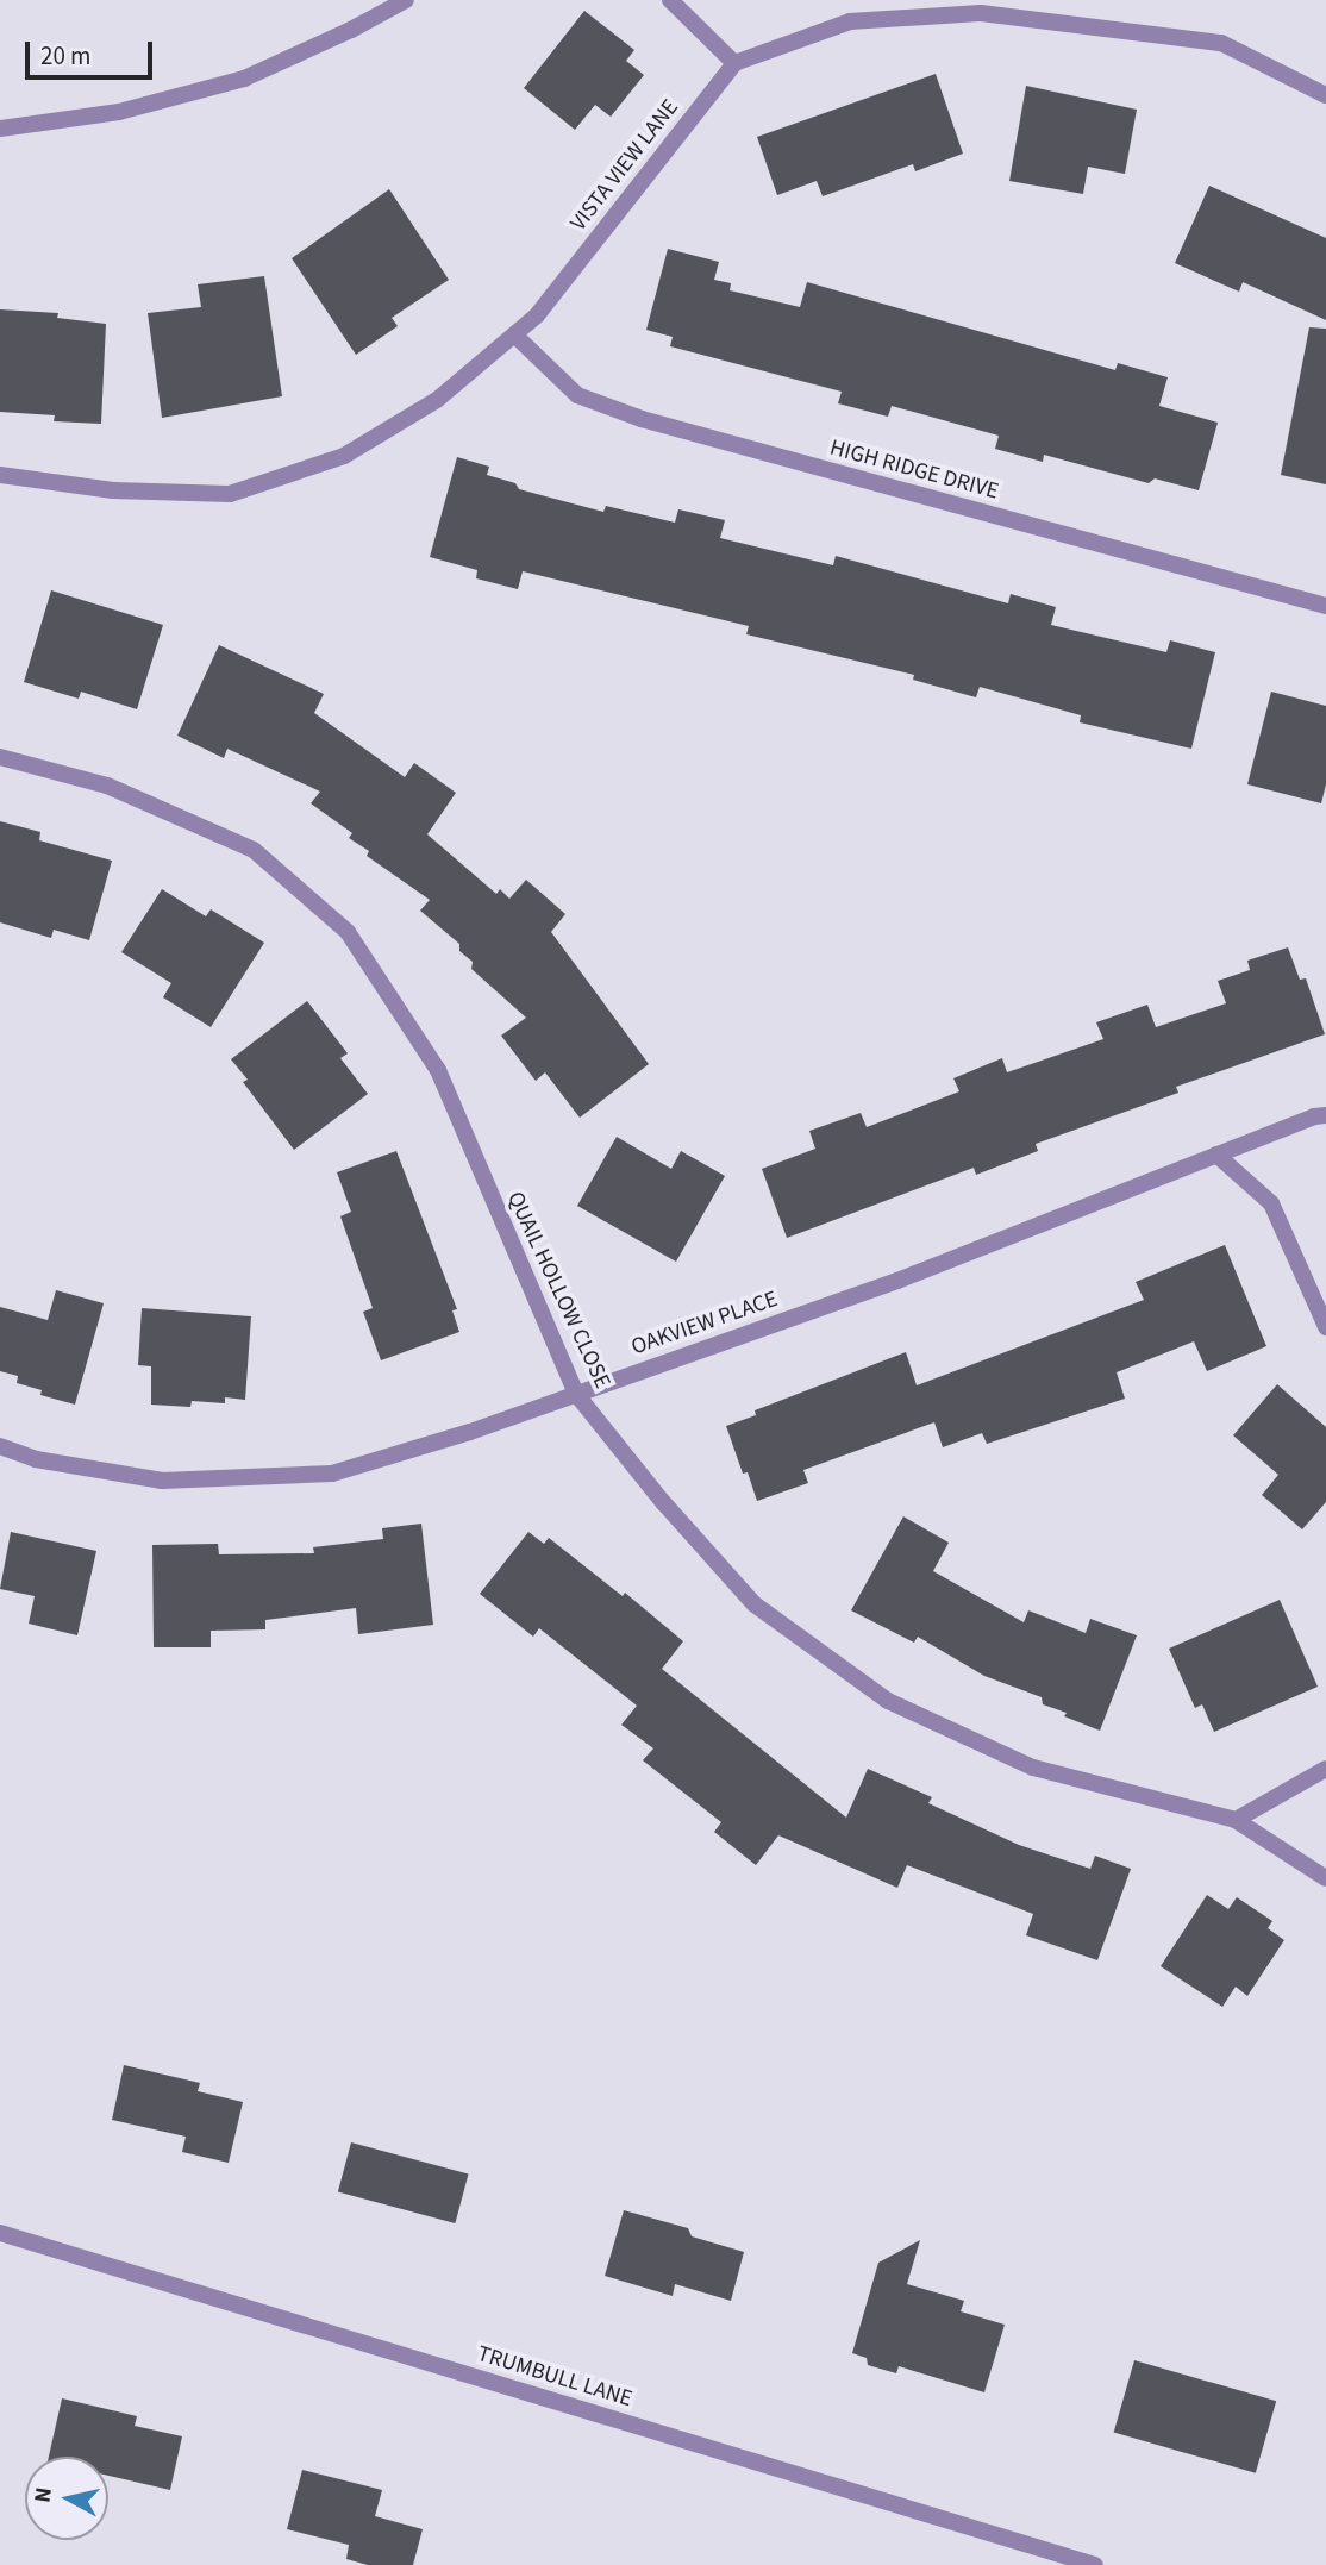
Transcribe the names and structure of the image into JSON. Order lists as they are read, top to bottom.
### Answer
{
  "streets": {
    "street": [
      "VISTA VIEW LANE",
      "HIGH RIDGE DRIVE",
      "QUAIL HOLLOW CLOSE",
      "OAKVIEW PLACE",
      "TRUMBULL LANE"
    ]
  },
  "crossings": [
    ["VISTA VIEW LANE", "HIGH RIDGE DRIVE"],
    ["QUAIL HOLLOW CLOSE", "OAKVIEW PLACE"]
  ],
  "scale_bar": "20 m",
  "north": "left"
}
